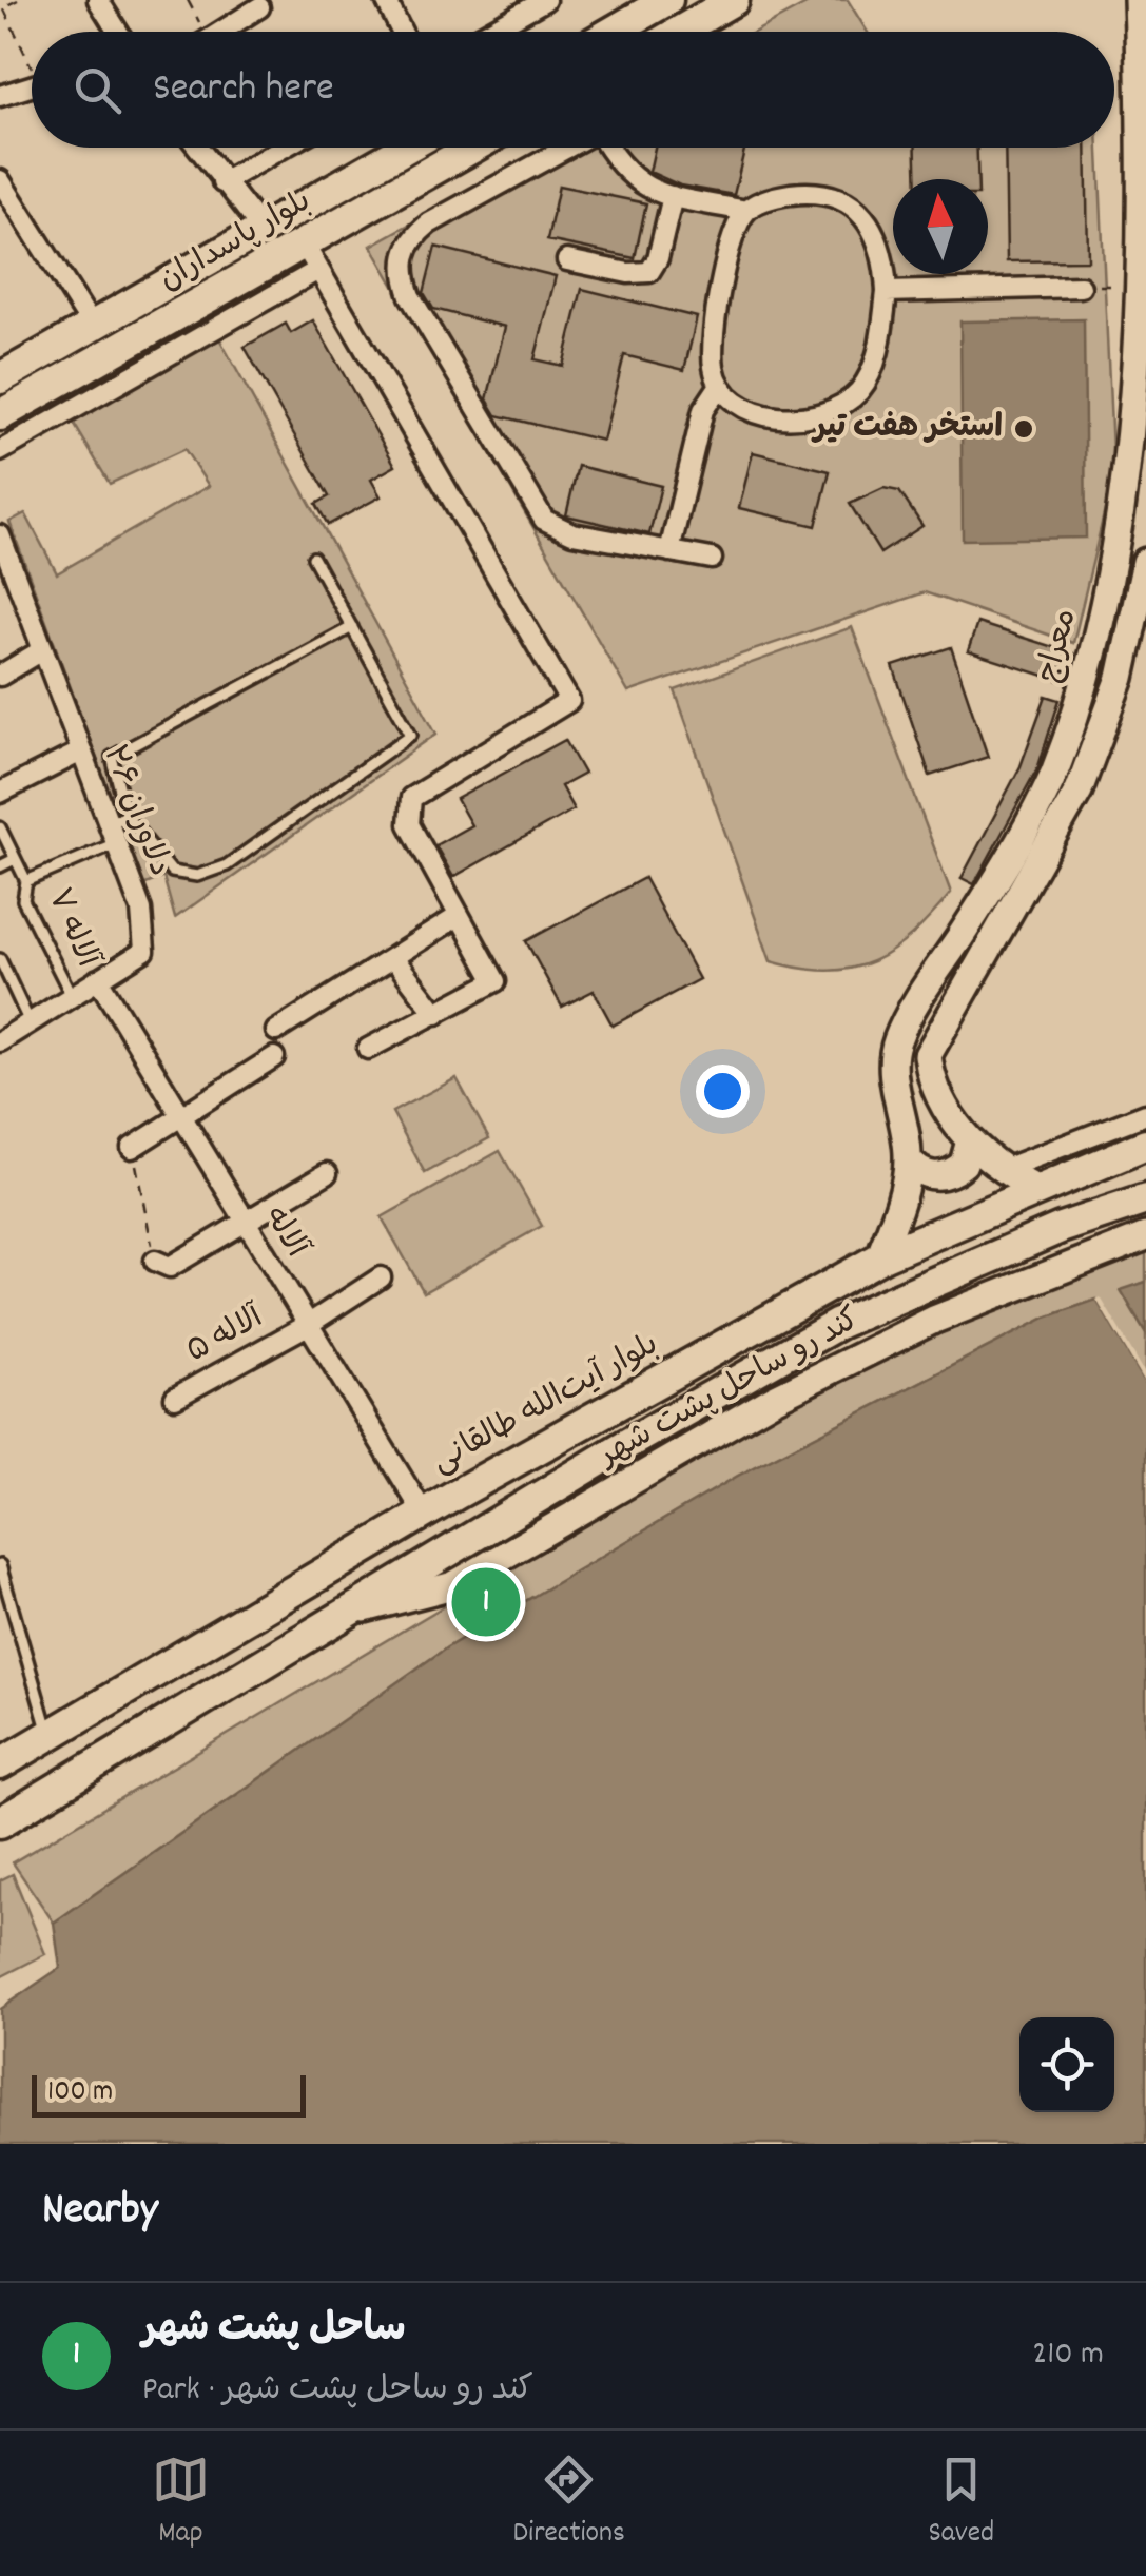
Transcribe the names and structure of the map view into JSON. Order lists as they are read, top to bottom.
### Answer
{
  "streets": {
    "main road": ["بلوار پاسداران", "بلوار آیت‌الله طالقانی"],
    "street": [
      "معراج",
      "دلاوران ۲۶",
      "آلاله",
      "آلاله ۵",
      "کند رو ساحل پشت شهر"
    ],
    "lane": ["آلاله ۷"]
  },
  "crossings": [
    ["معراج", "بلوار آیت‌الله طالقانی"],
    ["دلاوران ۲۶", "آلاله ۷"],
    ["دلاوران ۲۶", "آلاله"],
    ["آلاله", "آلاله ۵"],
    ["آلاله", "بلوار آیت‌الله طالقانی"]
  ],
  "places": ["استخر هفت تیر"],
  "scale_bar": "100 m",
  "north": "top",
  "page": {
    "search": "Search here",
    "pins": "1",
    "scale": "100 m",
    "heading": "Nearby",
    "list": [
      {
        "mark": "1",
        "name": "ساحل پشت شهر",
        "note": "Park · کند رو ساحل پشت شهر",
        "value": "210 m"
      }
    ],
    "nav": ["Map", "Directions", "Saved"]
  }
}
